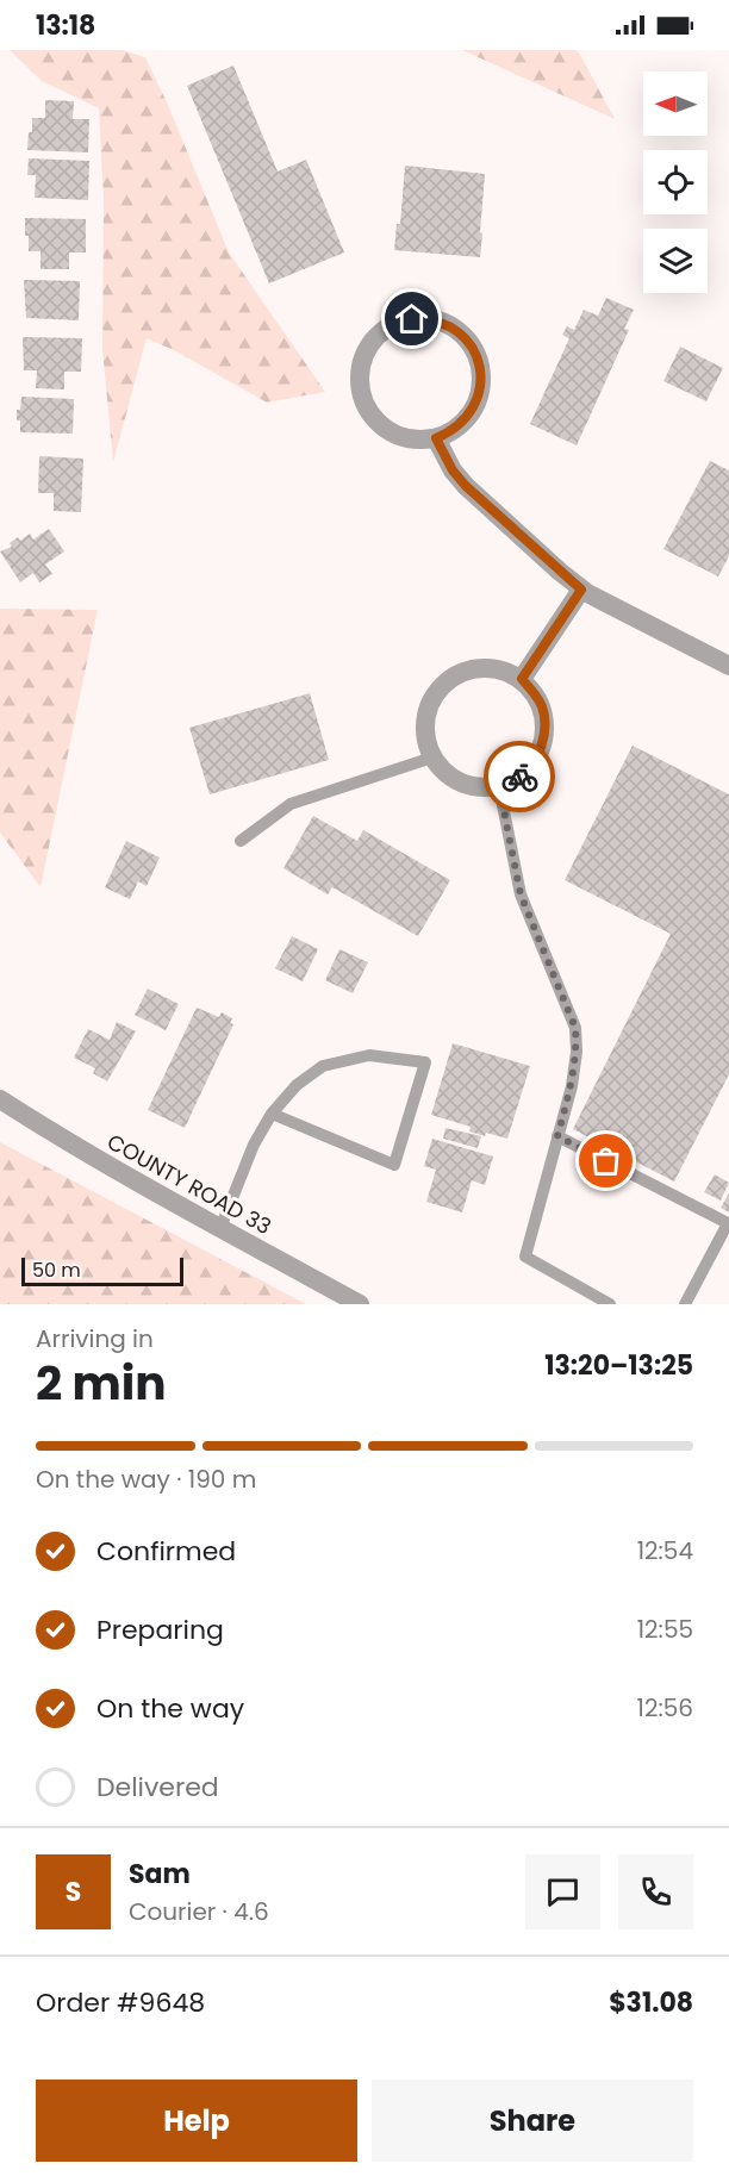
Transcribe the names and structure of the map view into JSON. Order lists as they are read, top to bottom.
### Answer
{
  "streets": {
    "street": ["COUNTY ROAD 33"]
  },
  "scale_bar": "50 m",
  "north": "left",
  "page": {
    "status": "13:18",
    "scale": "50 m",
    "heading": ["2 min", "Arriving in", "13:20–13:25"],
    "panel": [
      "Sam",
      "Courier · 4.6",
      "Order #9648",
      "$31.08"
    ],
    "bar": "On the way · 190 m",
    "list": [
      ["Confirmed", "12:54"],
      ["Preparing", "12:55"],
      ["On the way", "12:56"],
      "Delivered"
    ],
    "round": "S",
    "buttons": ["Help", "Share"]
  }
}
